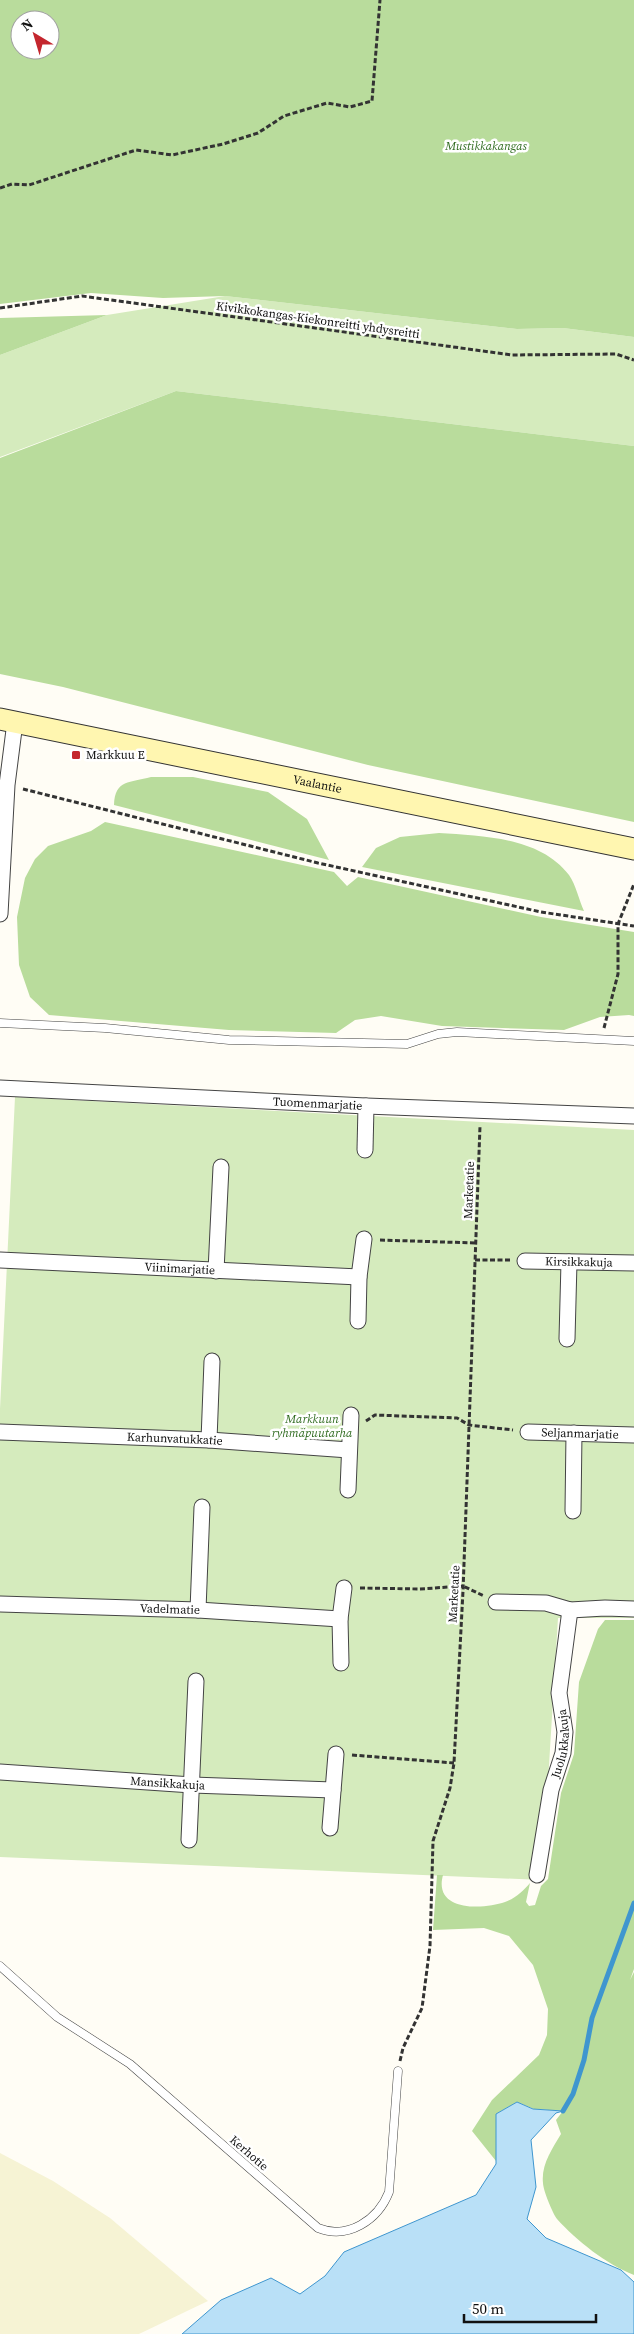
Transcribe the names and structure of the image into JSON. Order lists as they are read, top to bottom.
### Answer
{
  "streets": {
    "street": [
      "Vaalantie",
      "Tuomenmarjatie",
      "Kirsikkakuja",
      "Viinimarjatie",
      "Seljanmarjatie",
      "Karhunvatukkatie",
      "Vadelmatie",
      "Juolukkakuja",
      "Mansikkakuja"
    ],
    "lane": ["Kerhotie"],
    "path": ["Kivikkokangas-Kiekonreitti yhdysreitti", "Marketatie"]
  },
  "crossings": [
    ["Tuomenmarjatie", "Marketatie"],
    ["Marketatie", "Kerhotie"]
  ],
  "parks": ["Mustikkakangas", "Markkuun ryhmäpuutarha"],
  "places": {
    "transit": ["Markkuu E"]
  },
  "scale_bar": "50 m",
  "north": "top left"
}
